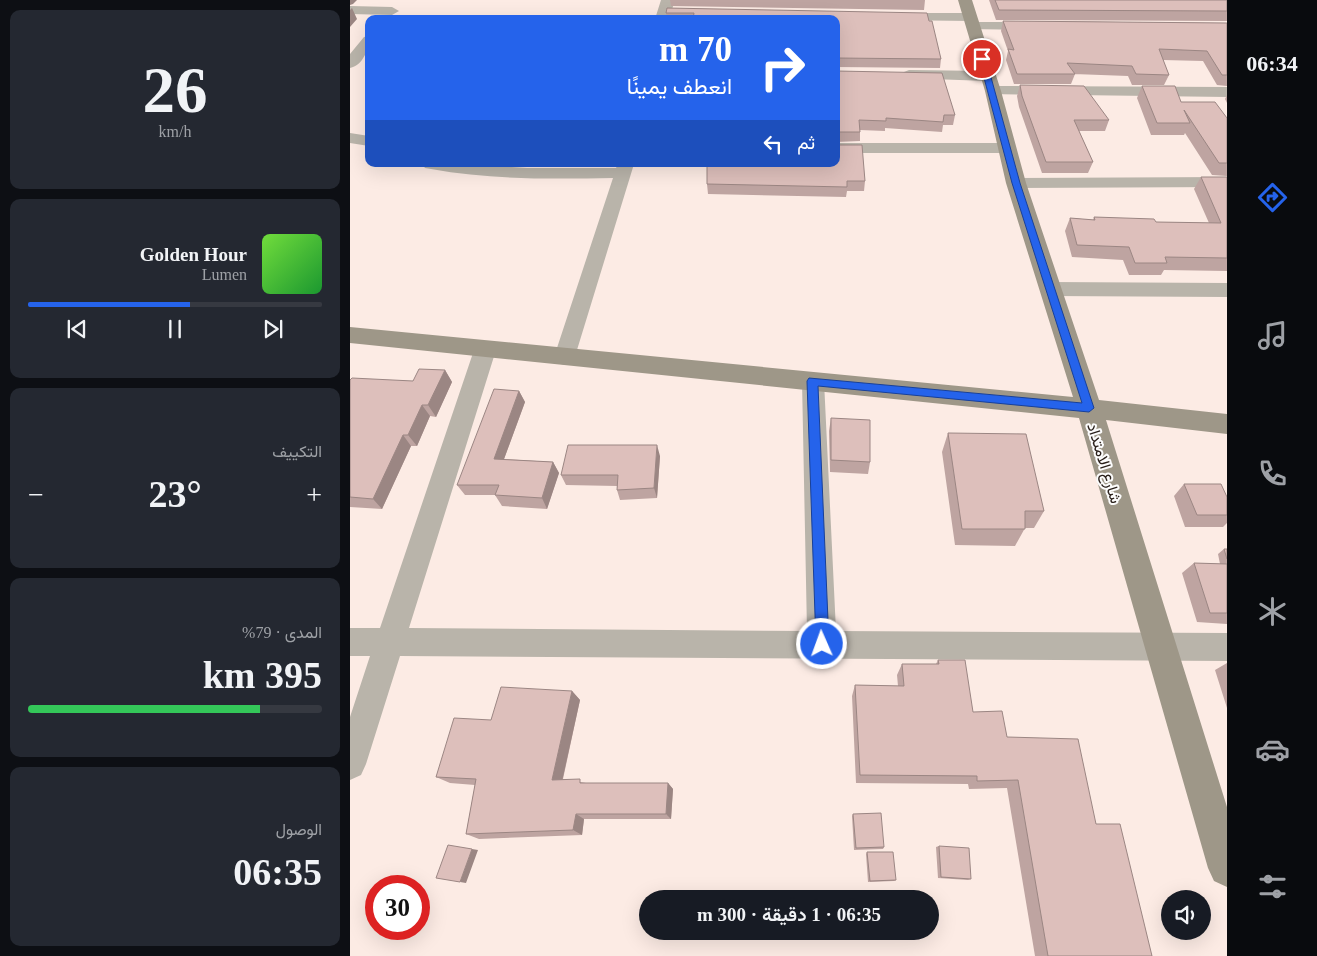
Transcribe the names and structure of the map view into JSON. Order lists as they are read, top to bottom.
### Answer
{
  "streets": {
    "street": ["شارع الامتداد"]
  },
  "page": {
    "tabs": "06:34",
    "tile": [
      ["26", "km/h"],
      "التكييف",
      ["المدى · 79%", "395 km"],
      ["الوصول", "06:35"]
    ],
    "turn": ["70 m", "انعطف يمينًا"],
    "then": "ثم",
    "song": ["Golden Hour", "Lumen"],
    "heat": ["−", "23°", "+"],
    "limit": "30",
    "trip": "06:35 · 1 دقيقة · 300 m"
  }
}
